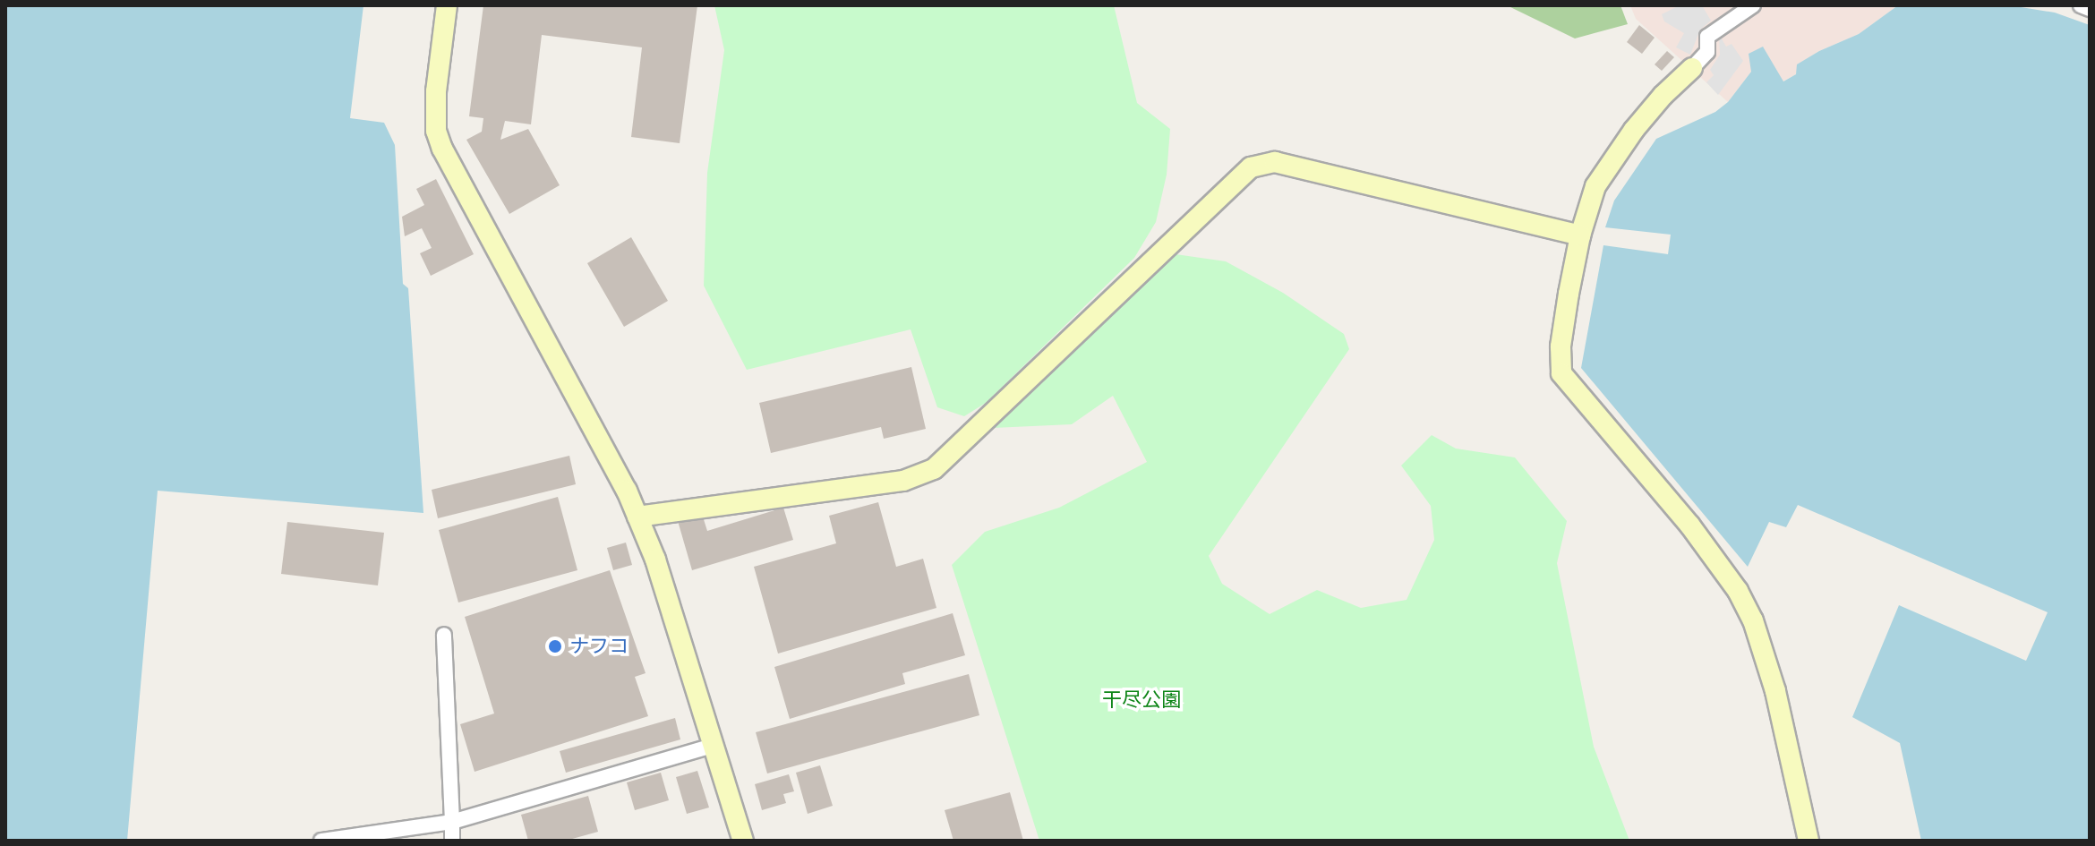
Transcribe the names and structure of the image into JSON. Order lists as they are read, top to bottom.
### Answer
{
  "parks": ["干尽公園"],
  "places": ["ナフコ"]
}
